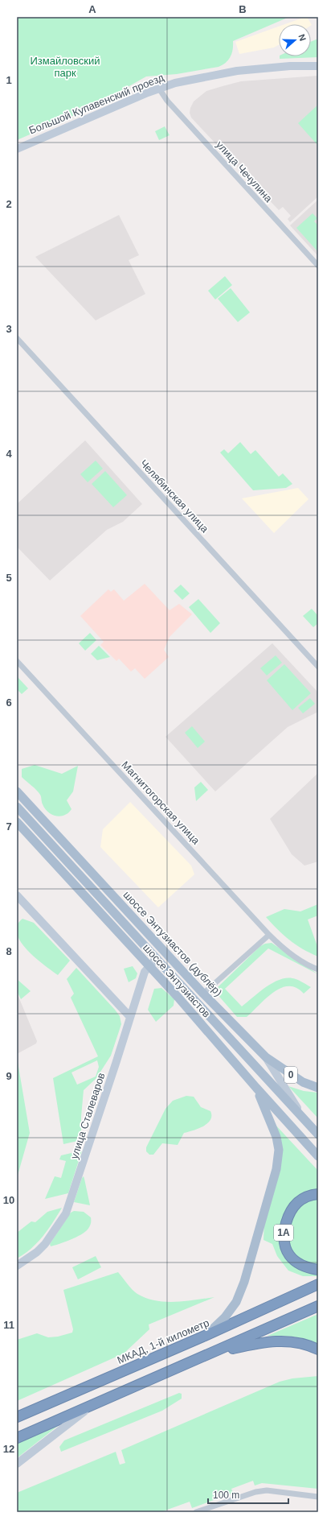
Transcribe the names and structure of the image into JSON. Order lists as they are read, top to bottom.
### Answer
{
  "streets": {
    "highway": ["1A", "МКАД, 1-й километр"],
    "main road": [
      "Большой Купавенский проезд",
      "шоссе Энтузиастов (дублёр)",
      "шоссе Энтузиастов",
      "0",
      "улица Сталеваров"
    ],
    "street": ["улица Чечулина", "Челябинская улица", "Магнитогорская улица"]
  },
  "crossings": [
    ["Большой Купавенский проезд", "улица Чечулина"],
    ["шоссе Энтузиастов (дублёр)", "шоссе Энтузиастов"],
    ["шоссе Энтузиастов (дублёр)", "0"],
    ["шоссе Энтузиастов", "улица Сталеваров"]
  ],
  "parks": ["Измайловский парк"],
  "scale_bar": "100 m",
  "north": "right",
  "grid": {
    "columns": ["A", "B"],
    "rows": [
      "1",
      "2",
      "3",
      "4",
      "5",
      "6",
      "7",
      "8",
      "9",
      "10",
      "11",
      "12"
    ]
  }
}
